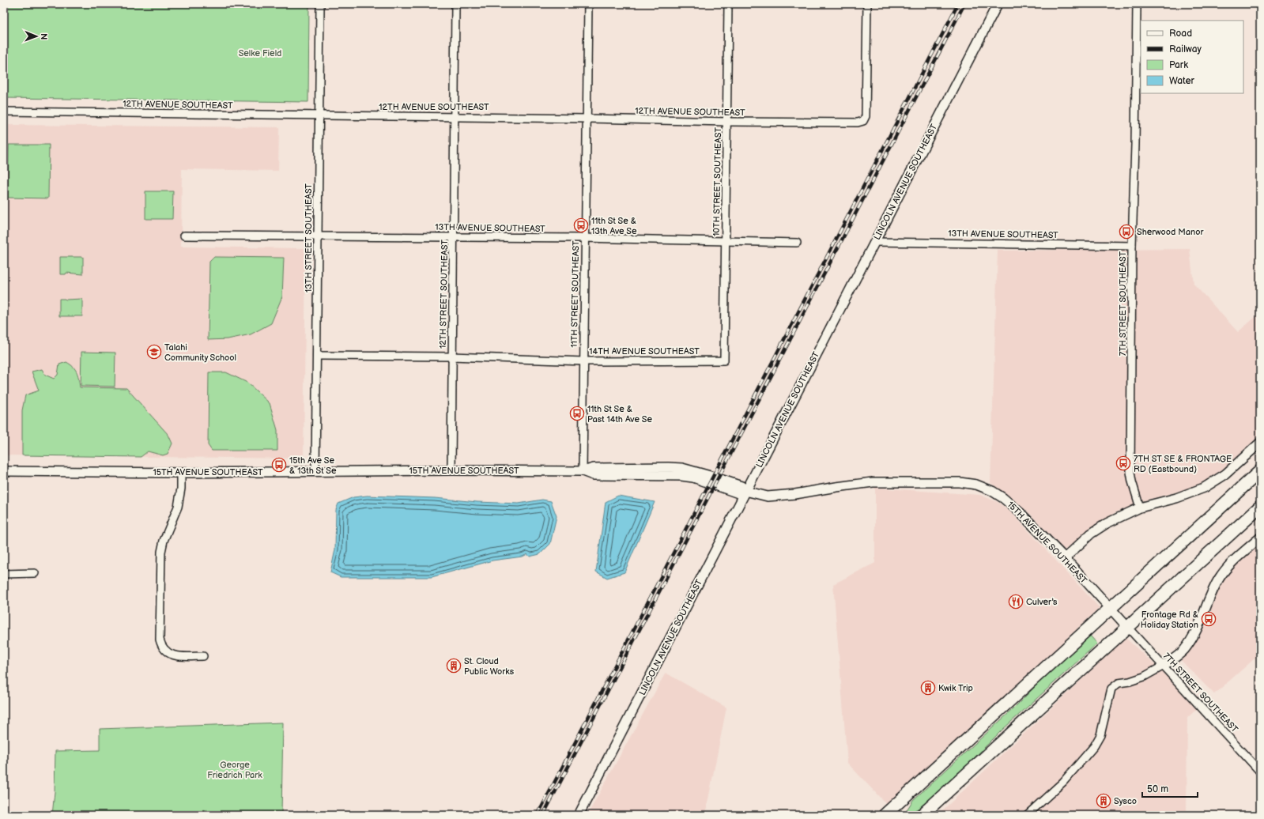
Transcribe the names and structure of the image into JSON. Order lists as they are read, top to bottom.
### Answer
{
  "streets": {
    "street": [
      "12TH AVENUE SOUTHEAST",
      "10TH STREET SOUTHEAST",
      "LINCOLN AVENUE SOUTHEAST",
      "13TH AVENUE SOUTHEAST",
      "13TH STREET SOUTHEAST",
      "12TH STREET SOUTHEAST",
      "11TH STREET SOUTHEAST",
      "7TH STREET SOUTHEAST",
      "14TH AVENUE SOUTHEAST",
      "15TH AVENUE SOUTHEAST"
    ]
  },
  "crossings": [
    ["12TH AVENUE SOUTHEAST", "10TH STREET SOUTHEAST"],
    ["12TH AVENUE SOUTHEAST", "13TH STREET SOUTHEAST"],
    ["12TH AVENUE SOUTHEAST", "12TH STREET SOUTHEAST"],
    ["12TH AVENUE SOUTHEAST", "11TH STREET SOUTHEAST"],
    ["10TH STREET SOUTHEAST", "13TH AVENUE SOUTHEAST"],
    ["10TH STREET SOUTHEAST", "14TH AVENUE SOUTHEAST"],
    ["LINCOLN AVENUE SOUTHEAST", "13TH AVENUE SOUTHEAST"],
    ["LINCOLN AVENUE SOUTHEAST", "15TH AVENUE SOUTHEAST"],
    ["13TH AVENUE SOUTHEAST", "13TH STREET SOUTHEAST"],
    ["13TH AVENUE SOUTHEAST", "12TH STREET SOUTHEAST"],
    ["13TH AVENUE SOUTHEAST", "11TH STREET SOUTHEAST"],
    ["13TH AVENUE SOUTHEAST", "7TH STREET SOUTHEAST"],
    ["13TH STREET SOUTHEAST", "14TH AVENUE SOUTHEAST"],
    ["13TH STREET SOUTHEAST", "15TH AVENUE SOUTHEAST"],
    ["12TH STREET SOUTHEAST", "14TH AVENUE SOUTHEAST"],
    ["12TH STREET SOUTHEAST", "15TH AVENUE SOUTHEAST"],
    ["11TH STREET SOUTHEAST", "14TH AVENUE SOUTHEAST"],
    ["11TH STREET SOUTHEAST", "15TH AVENUE SOUTHEAST"],
    ["7TH STREET SOUTHEAST", "15TH AVENUE SOUTHEAST"]
  ],
  "parks": ["Selke Field", "George Friedrich Park"],
  "places": {
    "bus stop": [
      "11th St Se & 13th Ave Se",
      "Sherwood Manor",
      "11th St Se & Past 14th Ave Se",
      "7TH ST SE & FRONTAGE RD (Eastbound)",
      "15th Ave Se & 13th St Se",
      "Frontage Rd & Holiday Station"
    ],
    "school or university": ["Talahi Community School"],
    "restaurant": ["Culver's"],
    "building": ["St. Cloud Public Works", "Kwik Trip", "Sysco"]
  },
  "legend": [
    "Road",
    "Railway",
    "Park",
    "Water"
  ],
  "scale_bar": "50 m",
  "north": "right"
}
